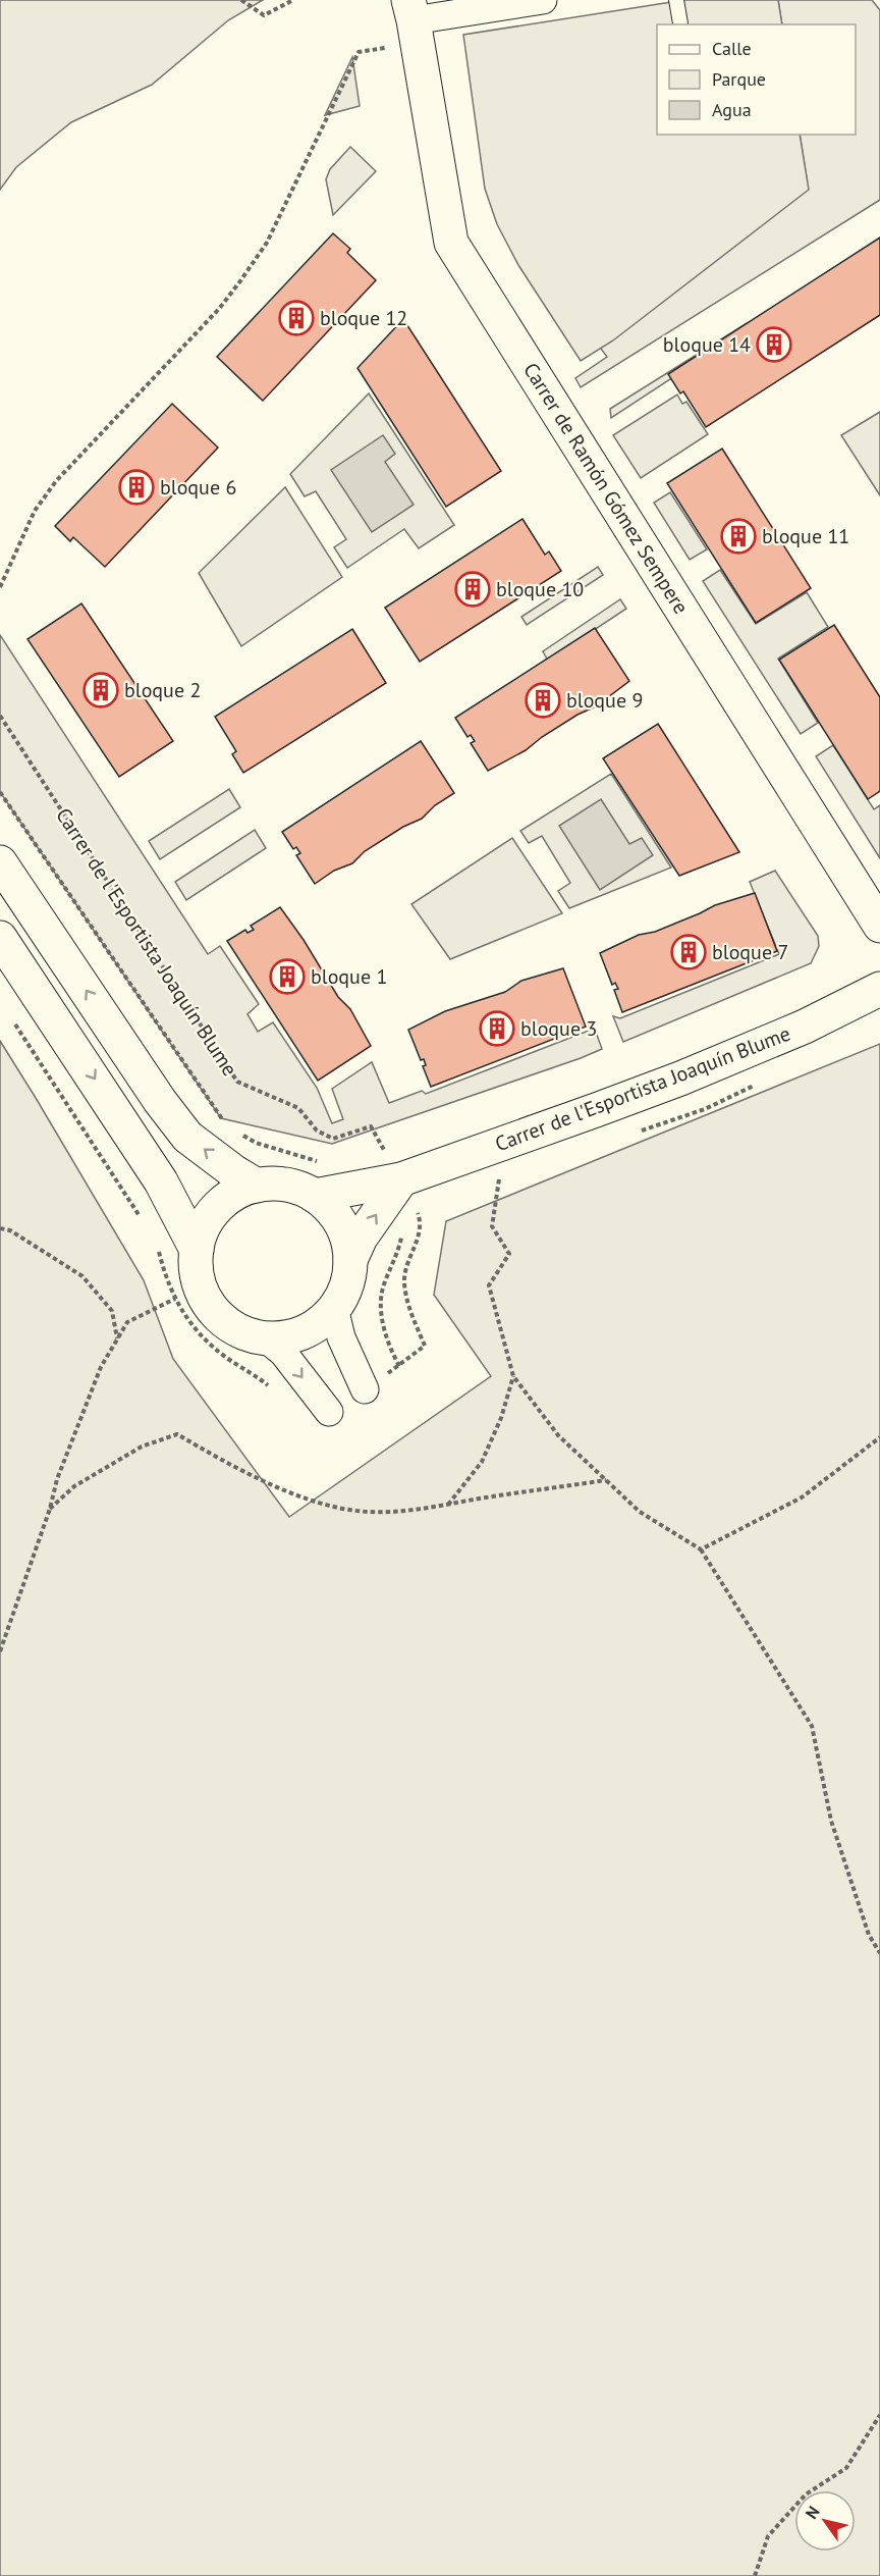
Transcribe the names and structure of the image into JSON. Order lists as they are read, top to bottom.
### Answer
{
  "streets": {
    "street": ["Carrer de Ramón Gómez Sempere", "Carrer de l'Esportista Joaquín Blume"]
  },
  "places": {
    "building": [
      "bloque 12",
      "bloque 14",
      "bloque 6",
      "bloque 11",
      "bloque 10",
      "bloque 2",
      "bloque 9",
      "bloque 7",
      "bloque 1",
      "bloque 3"
    ]
  },
  "legend": ["Calle", "Parque", "Agua"],
  "north": "top left"
}
